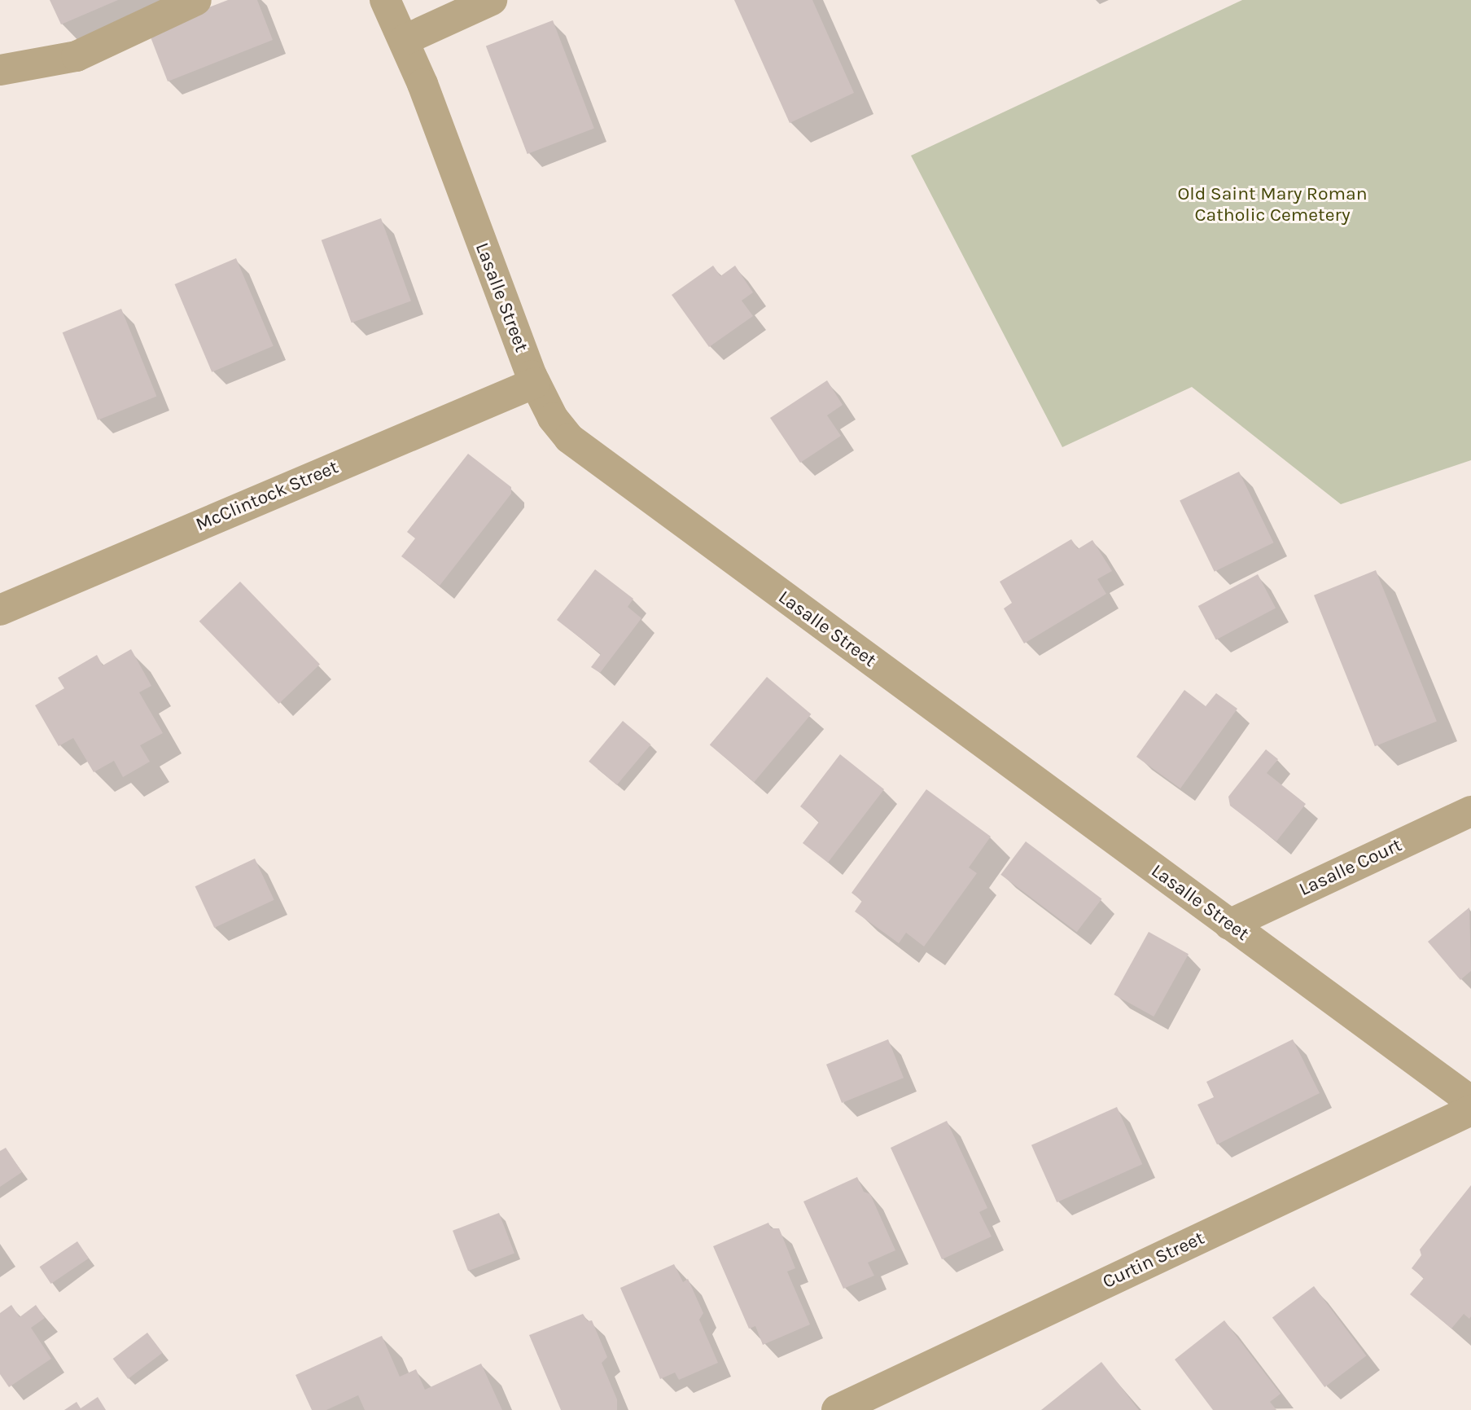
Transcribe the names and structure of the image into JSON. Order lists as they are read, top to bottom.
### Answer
{
  "streets": {
    "street": [
      "Lasalle Street",
      "McClintock Street",
      "Lasalle Court",
      "Curtin Street"
    ]
  },
  "crossings": [
    ["Lasalle Street", "McClintock Street"],
    ["Lasalle Street", "Lasalle Court"]
  ],
  "parks": ["Old Saint Mary Roman Catholic Cemetery"]
}
